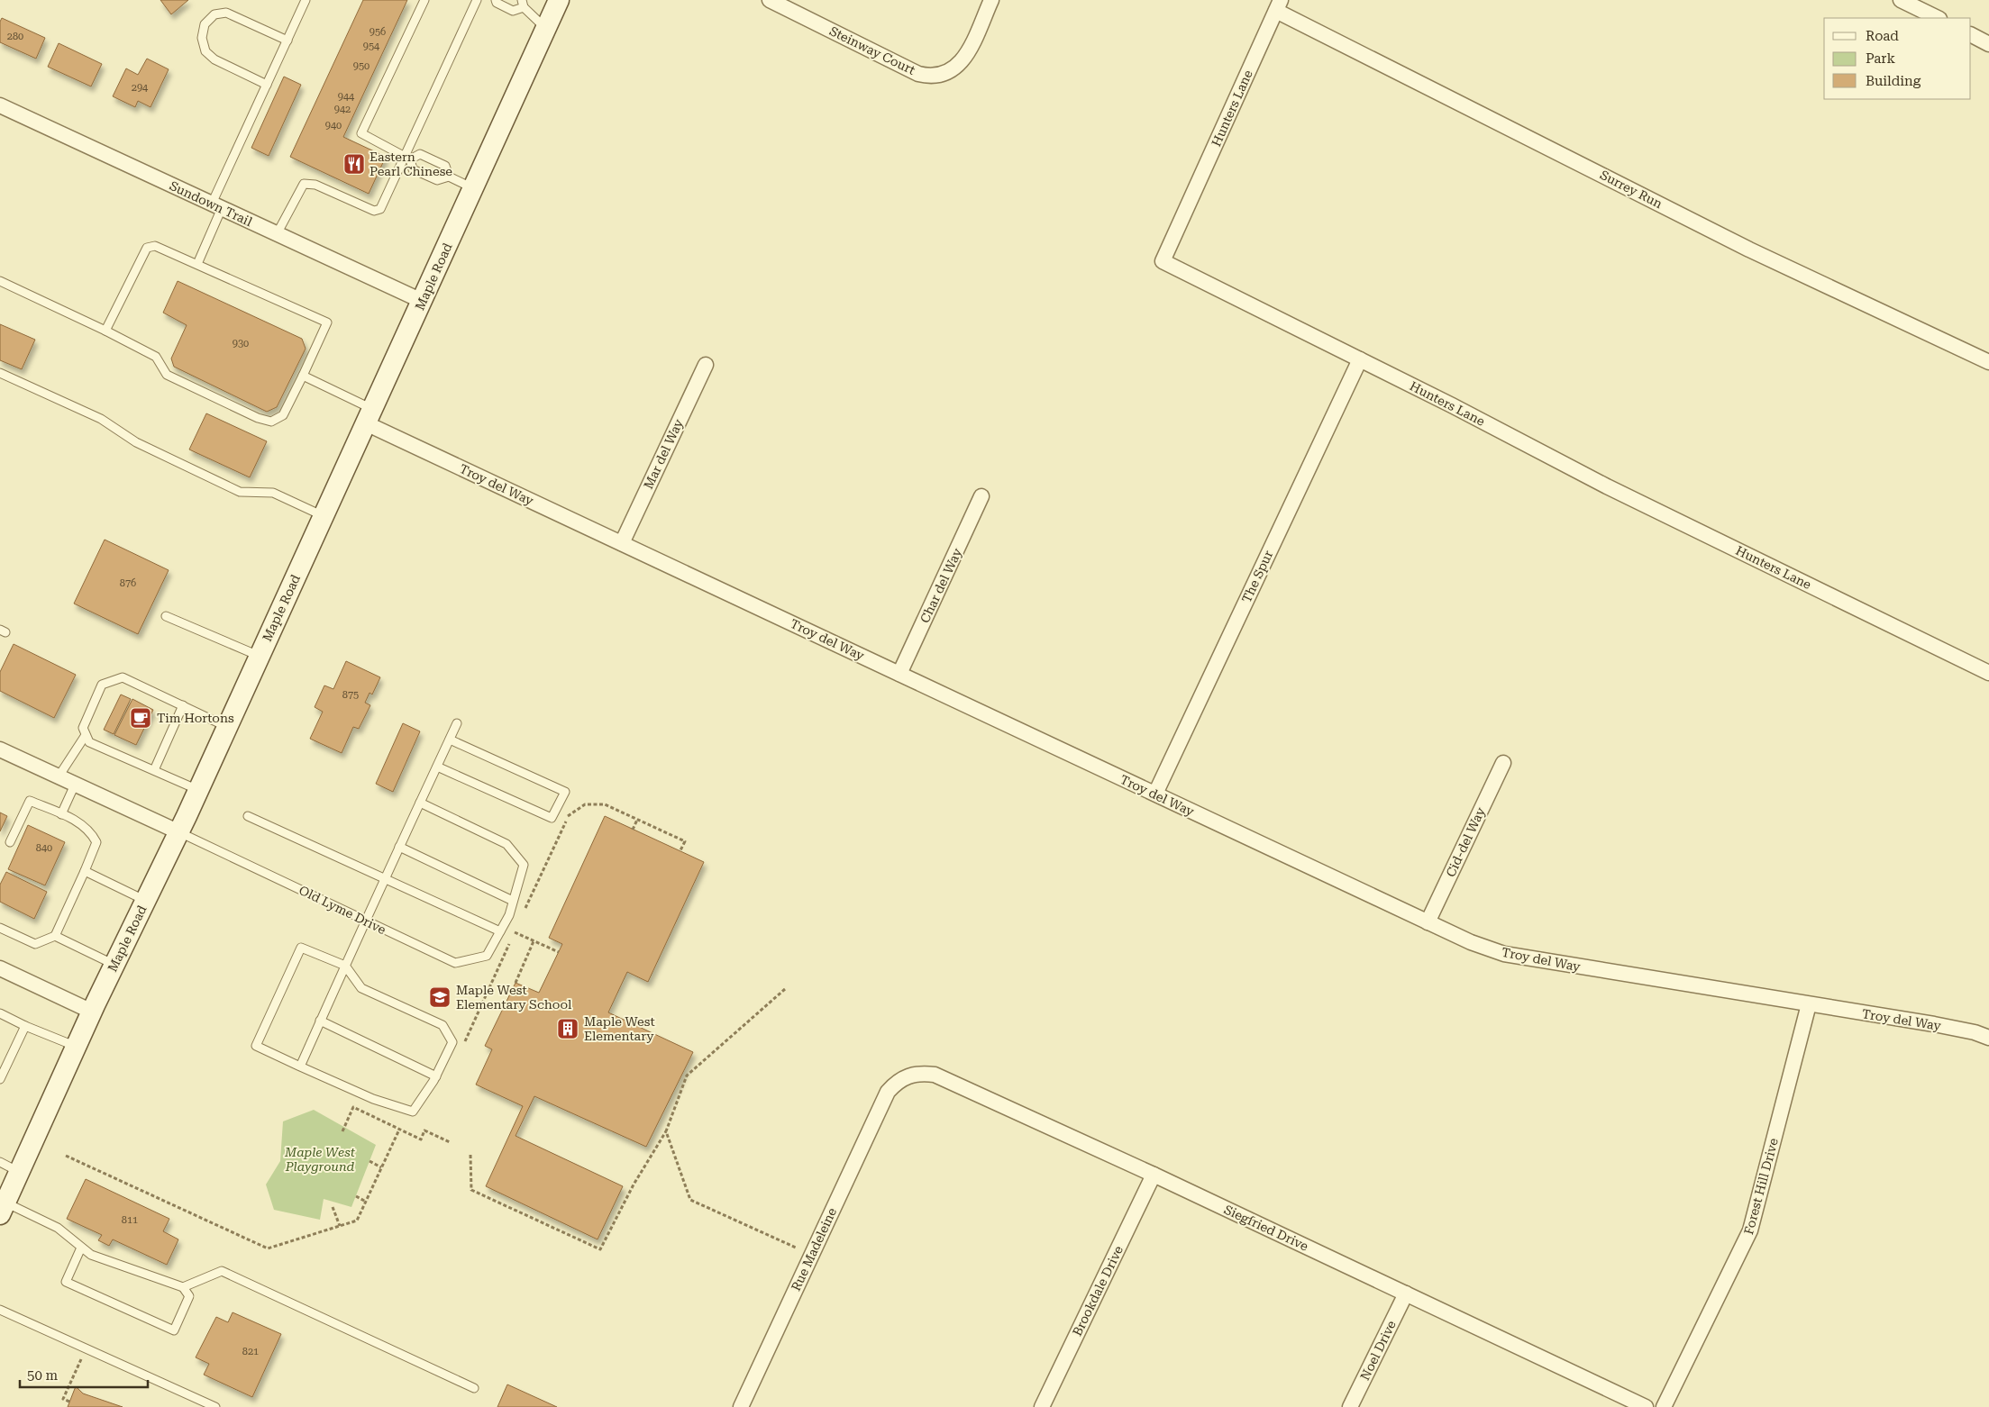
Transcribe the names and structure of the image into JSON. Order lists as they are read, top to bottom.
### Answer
{
  "streets": {
    "main road": ["Maple Road"],
    "street": [
      "Steinway Court",
      "Hunters Lane",
      "Surrey Run",
      "Sundown Trail",
      "Mar del Way",
      "Troy del Way",
      "The Spur",
      "Char del Way",
      "Cid-del Way",
      "Old Lyme Drive",
      "Forest Hill Drive",
      "Siegfried Drive",
      "Rue Madeleine",
      "Brookdale Drive",
      "Noel Drive"
    ]
  },
  "crossings": [
    ["Hunters Lane", "Surrey Run"],
    ["Hunters Lane", "The Spur"],
    ["Sundown Trail", "Maple Road"],
    ["Maple Road", "Troy del Way"],
    ["Maple Road", "Old Lyme Drive"],
    ["Mar del Way", "Troy del Way"],
    ["Troy del Way", "The Spur"],
    ["Troy del Way", "Char del Way"],
    ["Troy del Way", "Cid-del Way"],
    ["Troy del Way", "Forest Hill Drive"],
    ["Siegfried Drive", "Rue Madeleine"],
    ["Siegfried Drive", "Brookdale Drive"],
    ["Siegfried Drive", "Noel Drive"]
  ],
  "parks": ["Maple West Playground"],
  "places": {
    "restaurant": ["Eastern Pearl Chinese"],
    "cafe": ["Tim Hortons"],
    "school or university": ["Maple West Elementary School"],
    "building": ["Maple West Elementary"]
  },
  "house_numbers": [
    "956",
    "280",
    "954",
    "950",
    "294",
    "944",
    "942",
    "940",
    "930",
    "876",
    "875",
    "840",
    "811",
    "821"
  ],
  "legend": ["Road", "Park", "Building"],
  "scale_bar": "50 m"
}
